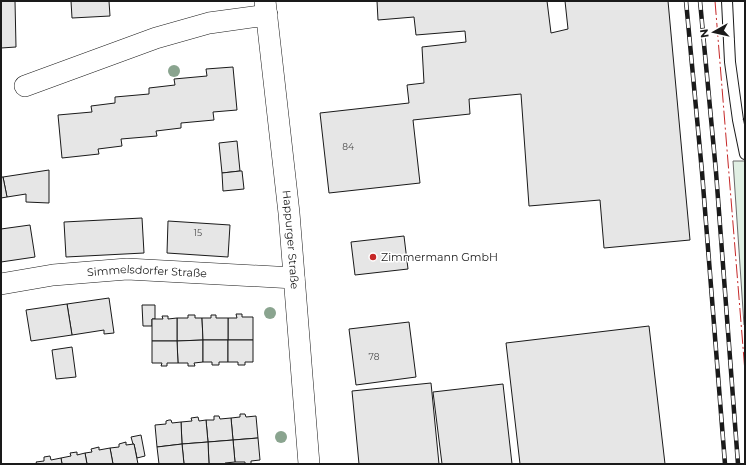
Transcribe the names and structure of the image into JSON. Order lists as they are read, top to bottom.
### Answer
{
  "streets": {
    "street": ["Happurger Straße", "Simmelsdorfer Straße"]
  },
  "crossings": [
    ["Happurger Straße", "Simmelsdorfer Straße"]
  ],
  "places": ["Zimmermann GmbH"],
  "house_numbers": ["84", "15", "78"],
  "north": "left"
}
